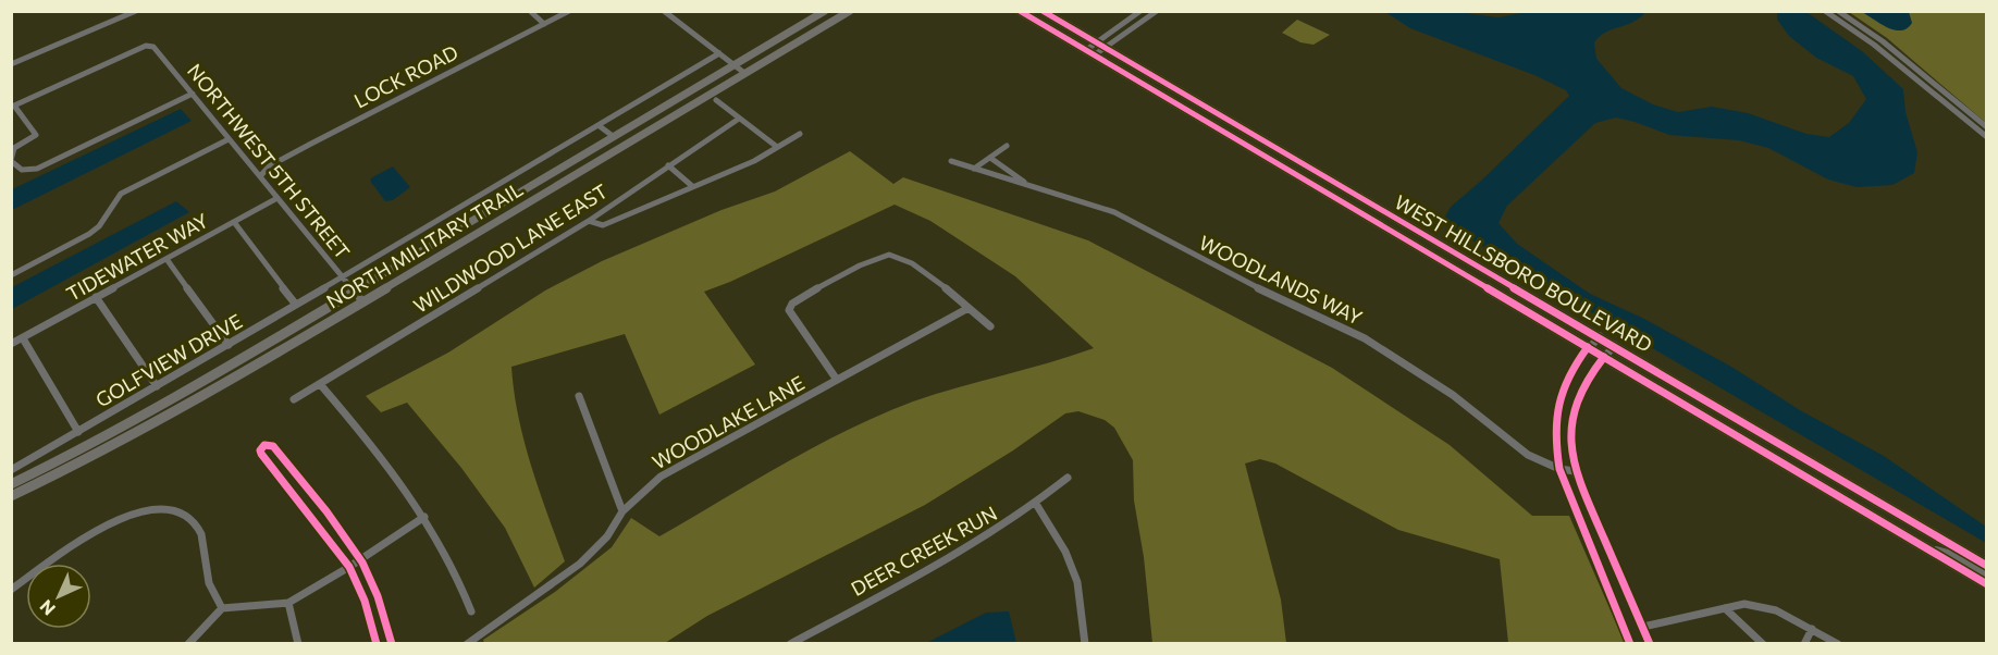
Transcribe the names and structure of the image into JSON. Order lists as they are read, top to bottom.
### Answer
{
  "streets": {
    "main road": ["WEST HILLSBORO BOULEVARD"],
    "street": [
      "LOCK ROAD",
      "NORTHWEST 5TH STREET",
      "NORTH MILITARY TRAIL",
      "WILDWOOD LANE EAST",
      "TIDEWATER WAY",
      "WOODLANDS WAY",
      "GOLFVIEW DRIVE",
      "WOODLAKE LANE",
      "DEER CREEK RUN"
    ]
  },
  "crossings": [
    ["LOCK ROAD", "NORTHWEST 5TH STREET"],
    ["NORTHWEST 5TH STREET", "NORTH MILITARY TRAIL"],
    ["NORTHWEST 5TH STREET", "TIDEWATER WAY"],
    ["NORTHWEST 5TH STREET", "GOLFVIEW DRIVE"],
    ["NORTH MILITARY TRAIL", "GOLFVIEW DRIVE"]
  ],
  "north": "bottom left"
}
